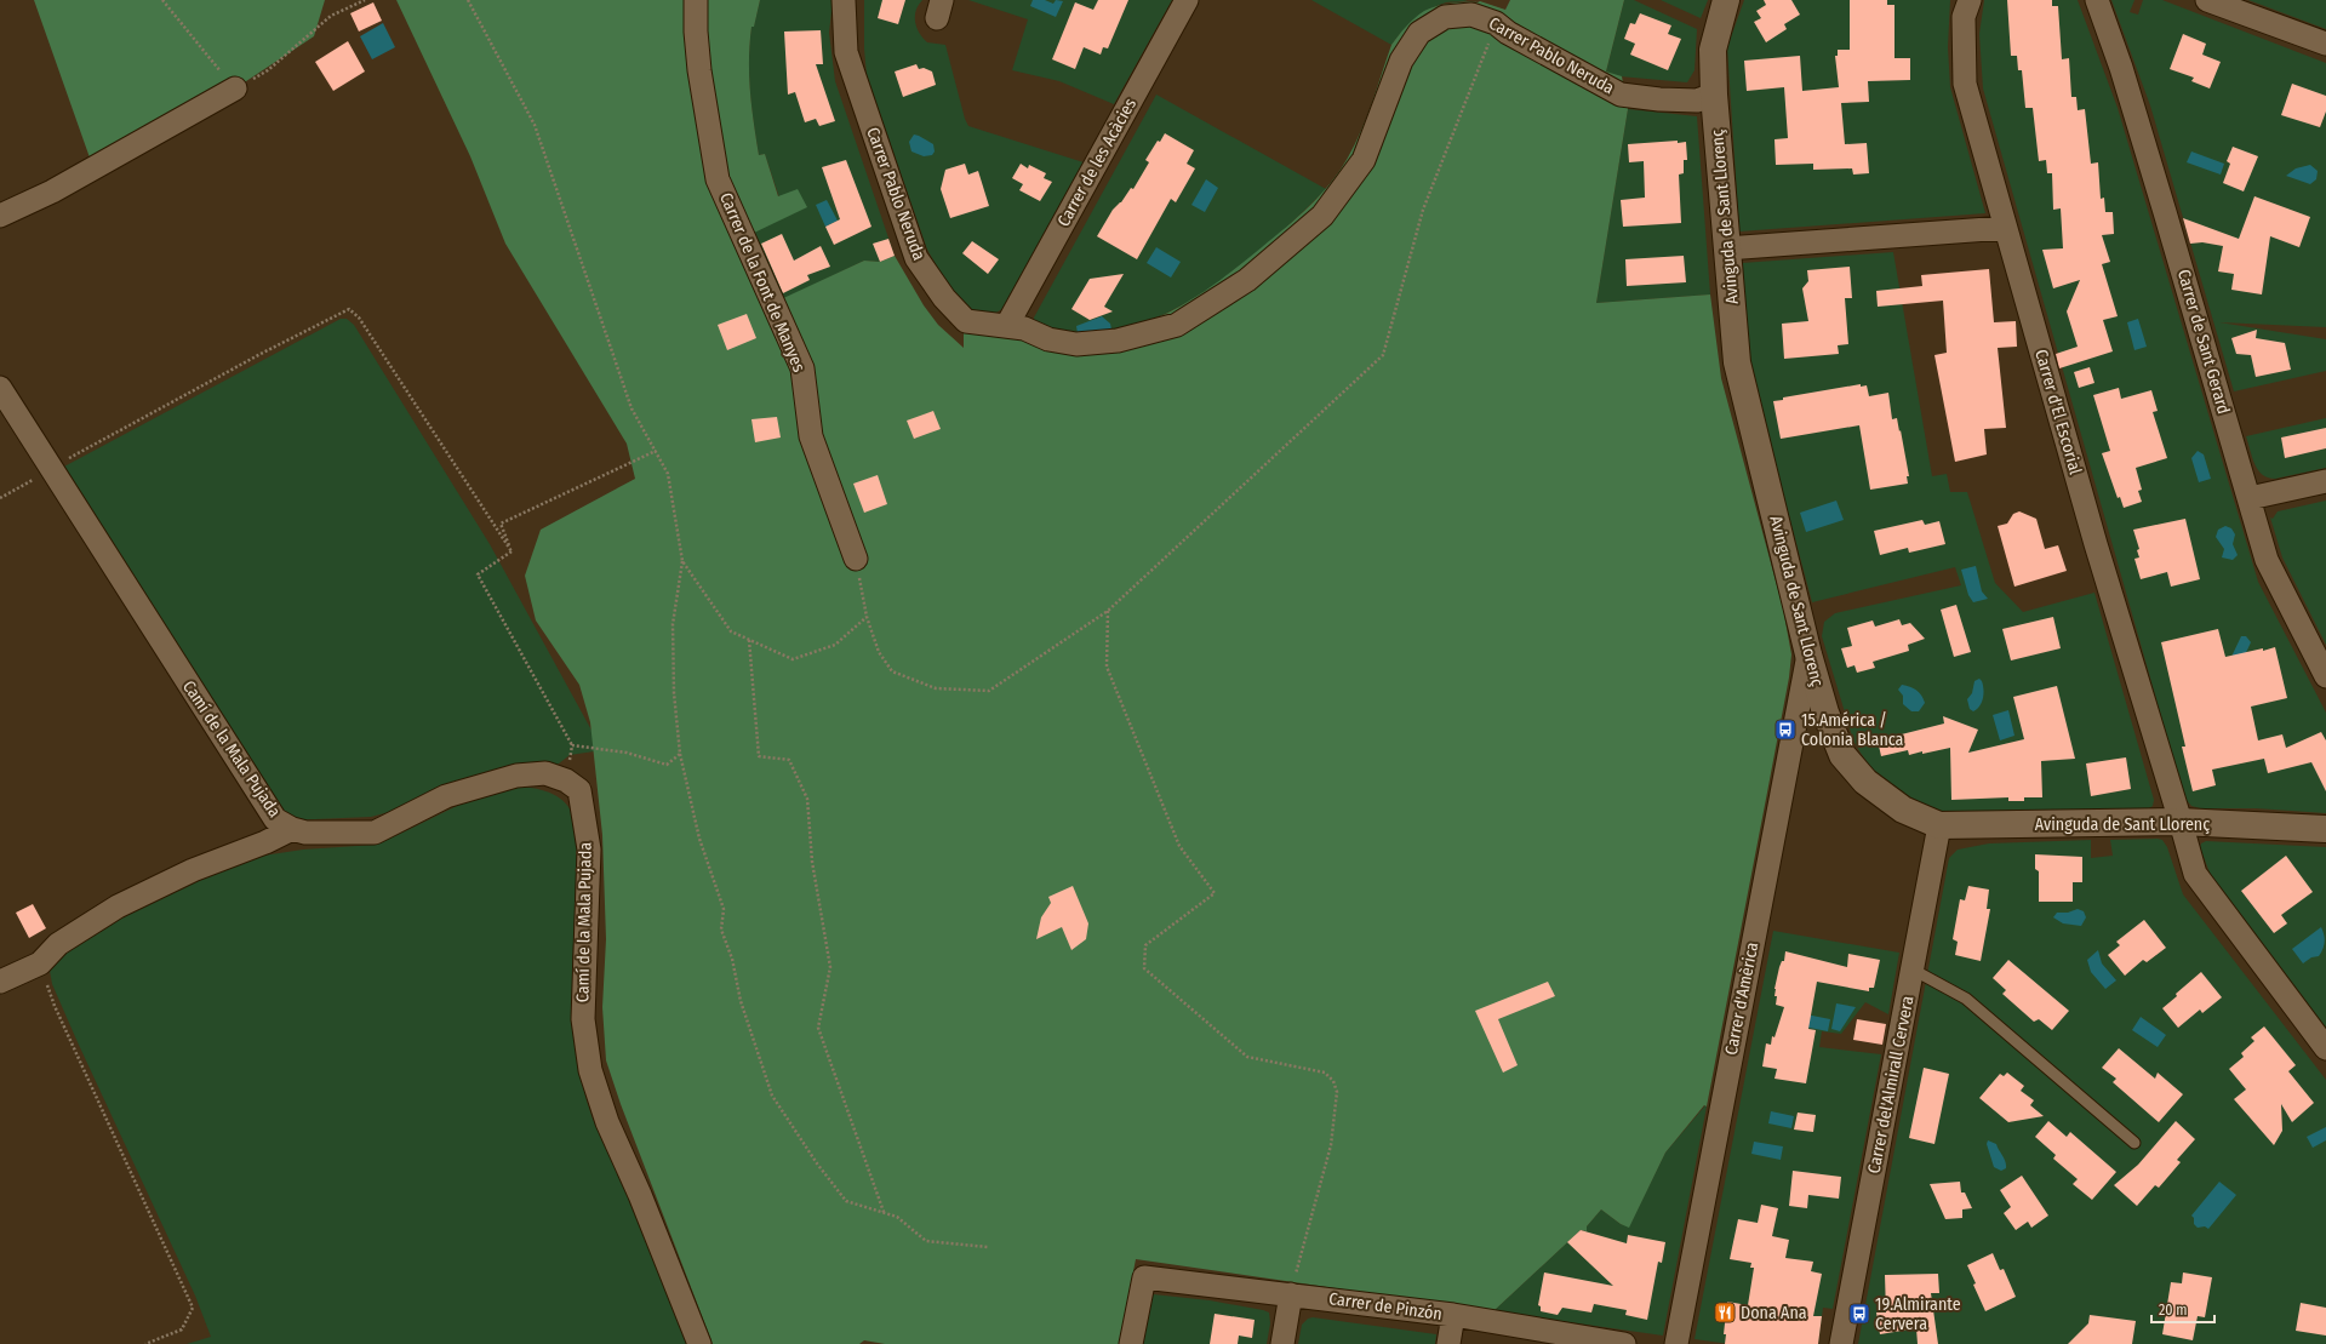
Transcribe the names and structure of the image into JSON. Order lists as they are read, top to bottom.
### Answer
{
  "streets": {
    "street": [
      "Carrer Pablo Neruda",
      "Carrer de les Acàcies",
      "Avinguda de Sant Llorenç",
      "Carrer de la Font de Manyes",
      "Carrer de Sant Gerard",
      "Carrer d'El Escorial",
      "Camí de la Mala Pujada",
      "Carrer d'Amèrica",
      "Carrer del'Almirall Cervera",
      "Carrer de Pinzón"
    ]
  },
  "crossings": [
    ["Carrer Pablo Neruda", "Carrer de les Acàcies"],
    ["Carrer Pablo Neruda", "Avinguda de Sant Llorenç"],
    ["Avinguda de Sant Llorenç", "Carrer d'El Escorial"],
    ["Avinguda de Sant Llorenç", "Carrer d'Amèrica"],
    ["Avinguda de Sant Llorenç", "Carrer del'Almirall Cervera"]
  ],
  "places": {
    "bus stop": ["15.América / Colonia Blanca", "19.Almirante Cervera"],
    "restaurant": ["Dona Ana"]
  },
  "scale_bar": "20 m"
}
